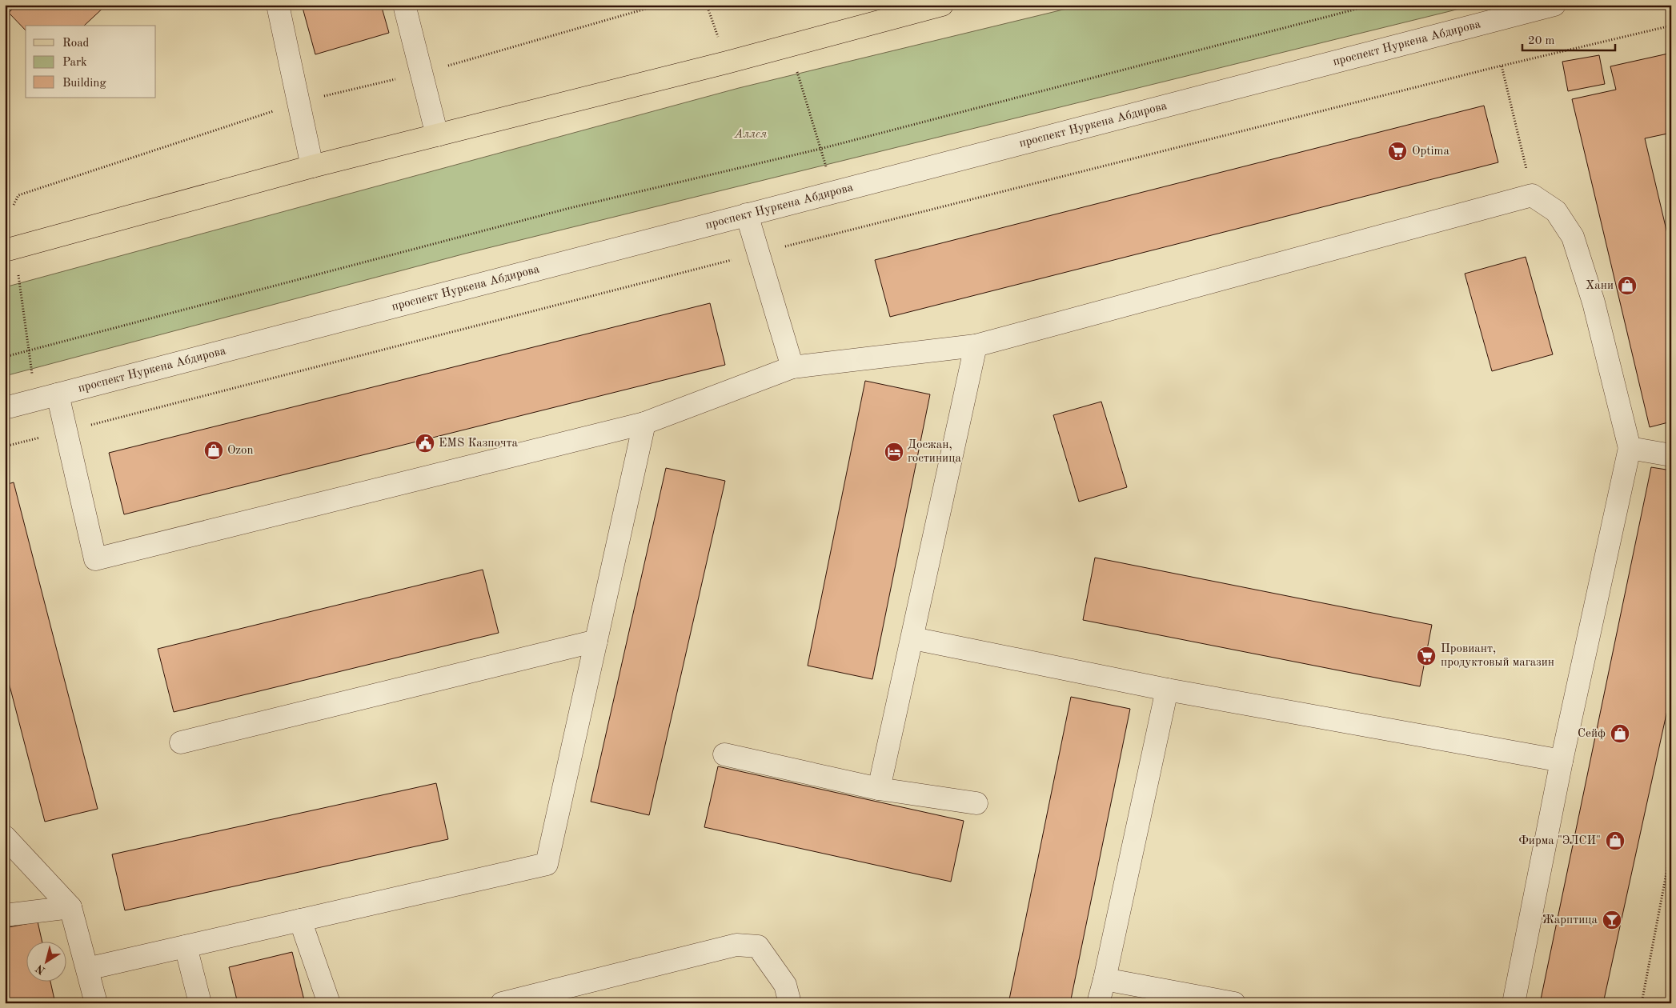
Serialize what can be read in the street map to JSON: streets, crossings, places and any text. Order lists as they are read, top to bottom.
{
  "streets": {
    "street": ["проспект Нуркена Абдирова"]
  },
  "parks": ["Аллея"],
  "places": {
    "supermarket": ["Optima", "Провиант, продуктовый магазин"],
    "shop": [
      "Хани",
      "Ozon",
      "Сейф",
      "Фирма \"ЭЛСИ\""
    ],
    "public building": ["EMS Казпочта"],
    "hotel": ["Досжан, гостиница"],
    "bar": ["Жарптица"]
  },
  "legend": ["Road", "Park", "Building"],
  "scale_bar": "20 m",
  "north": "bottom left"
}
